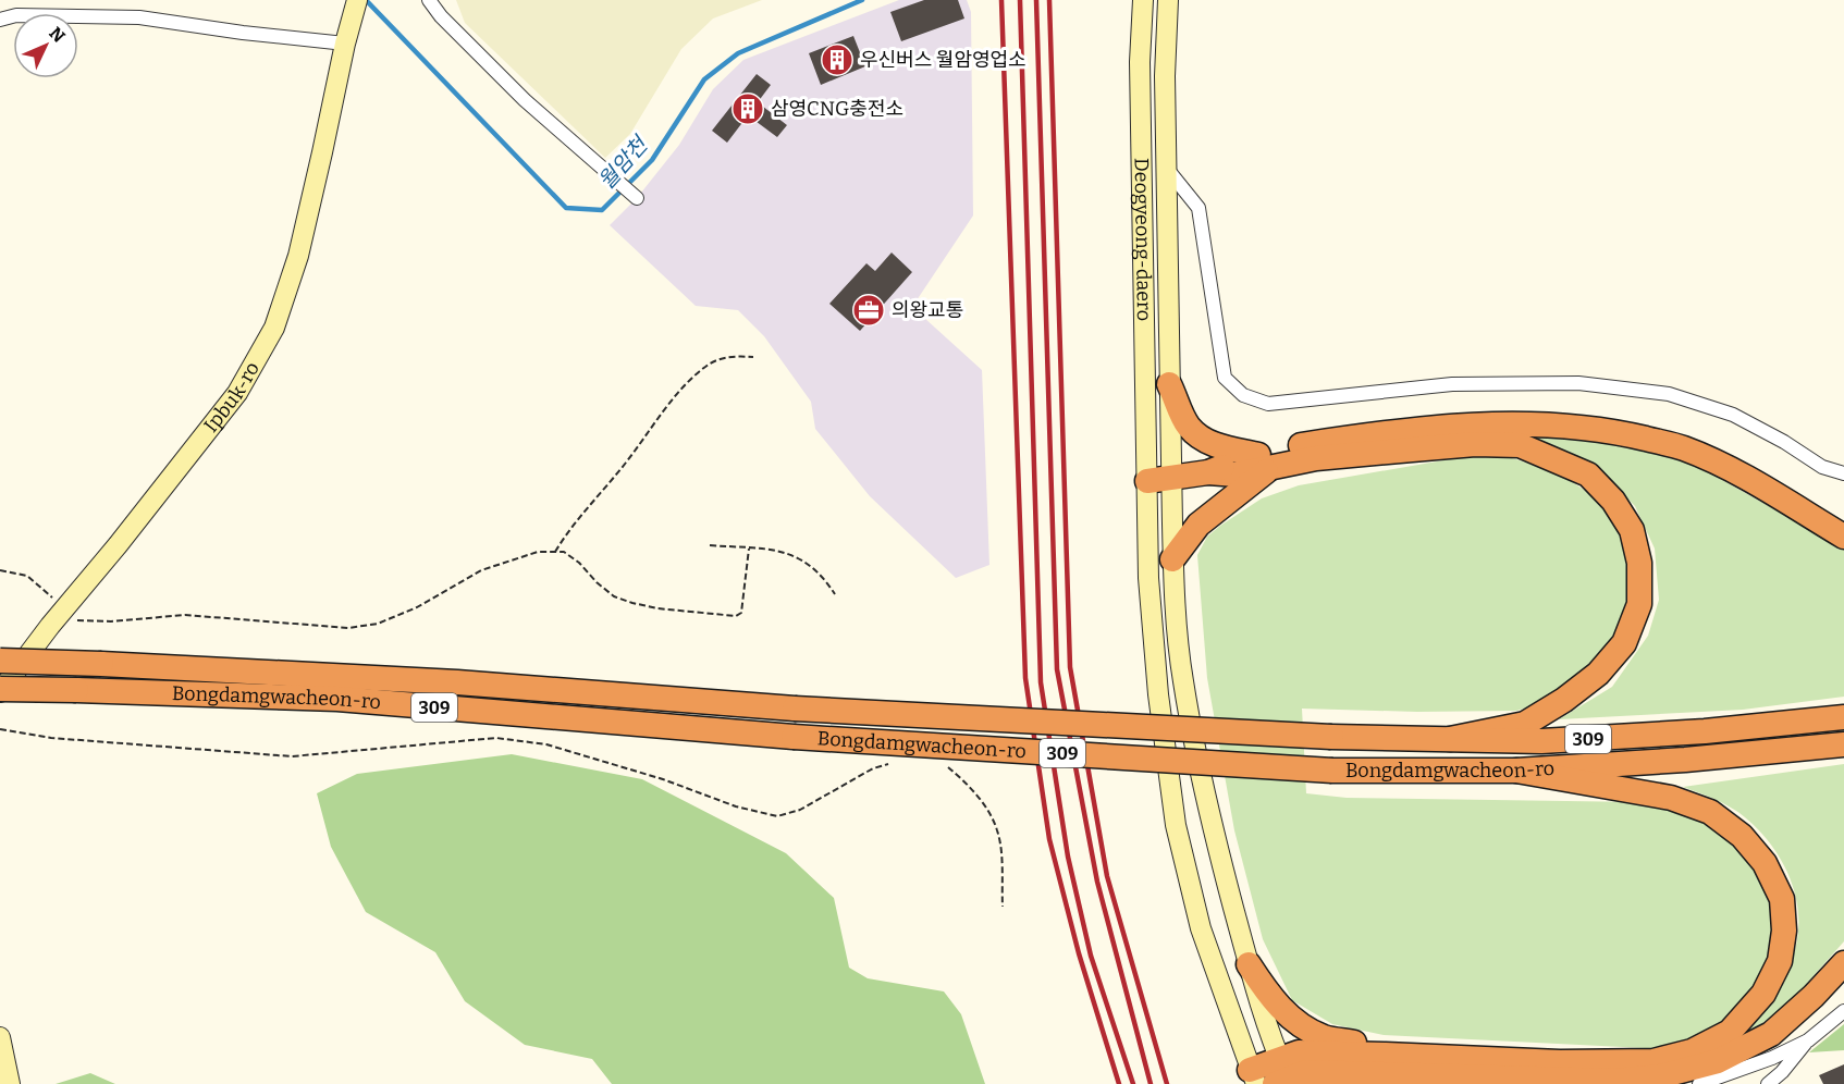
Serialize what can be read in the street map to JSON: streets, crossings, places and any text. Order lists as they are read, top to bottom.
{
  "streets": {
    "highway": ["Bongdamgwacheon-ro", "309"],
    "street": ["Deogyeong-daero", "Ipbuk-ro"]
  },
  "crossings": [
    ["Ipbuk-ro", "Bongdamgwacheon-ro"]
  ],
  "water": ["월암천"],
  "places": {
    "building": ["우신버스 월암영업소", "삼영CNG충전소"],
    "office": ["의왕교통"]
  },
  "north": "top right"
}
